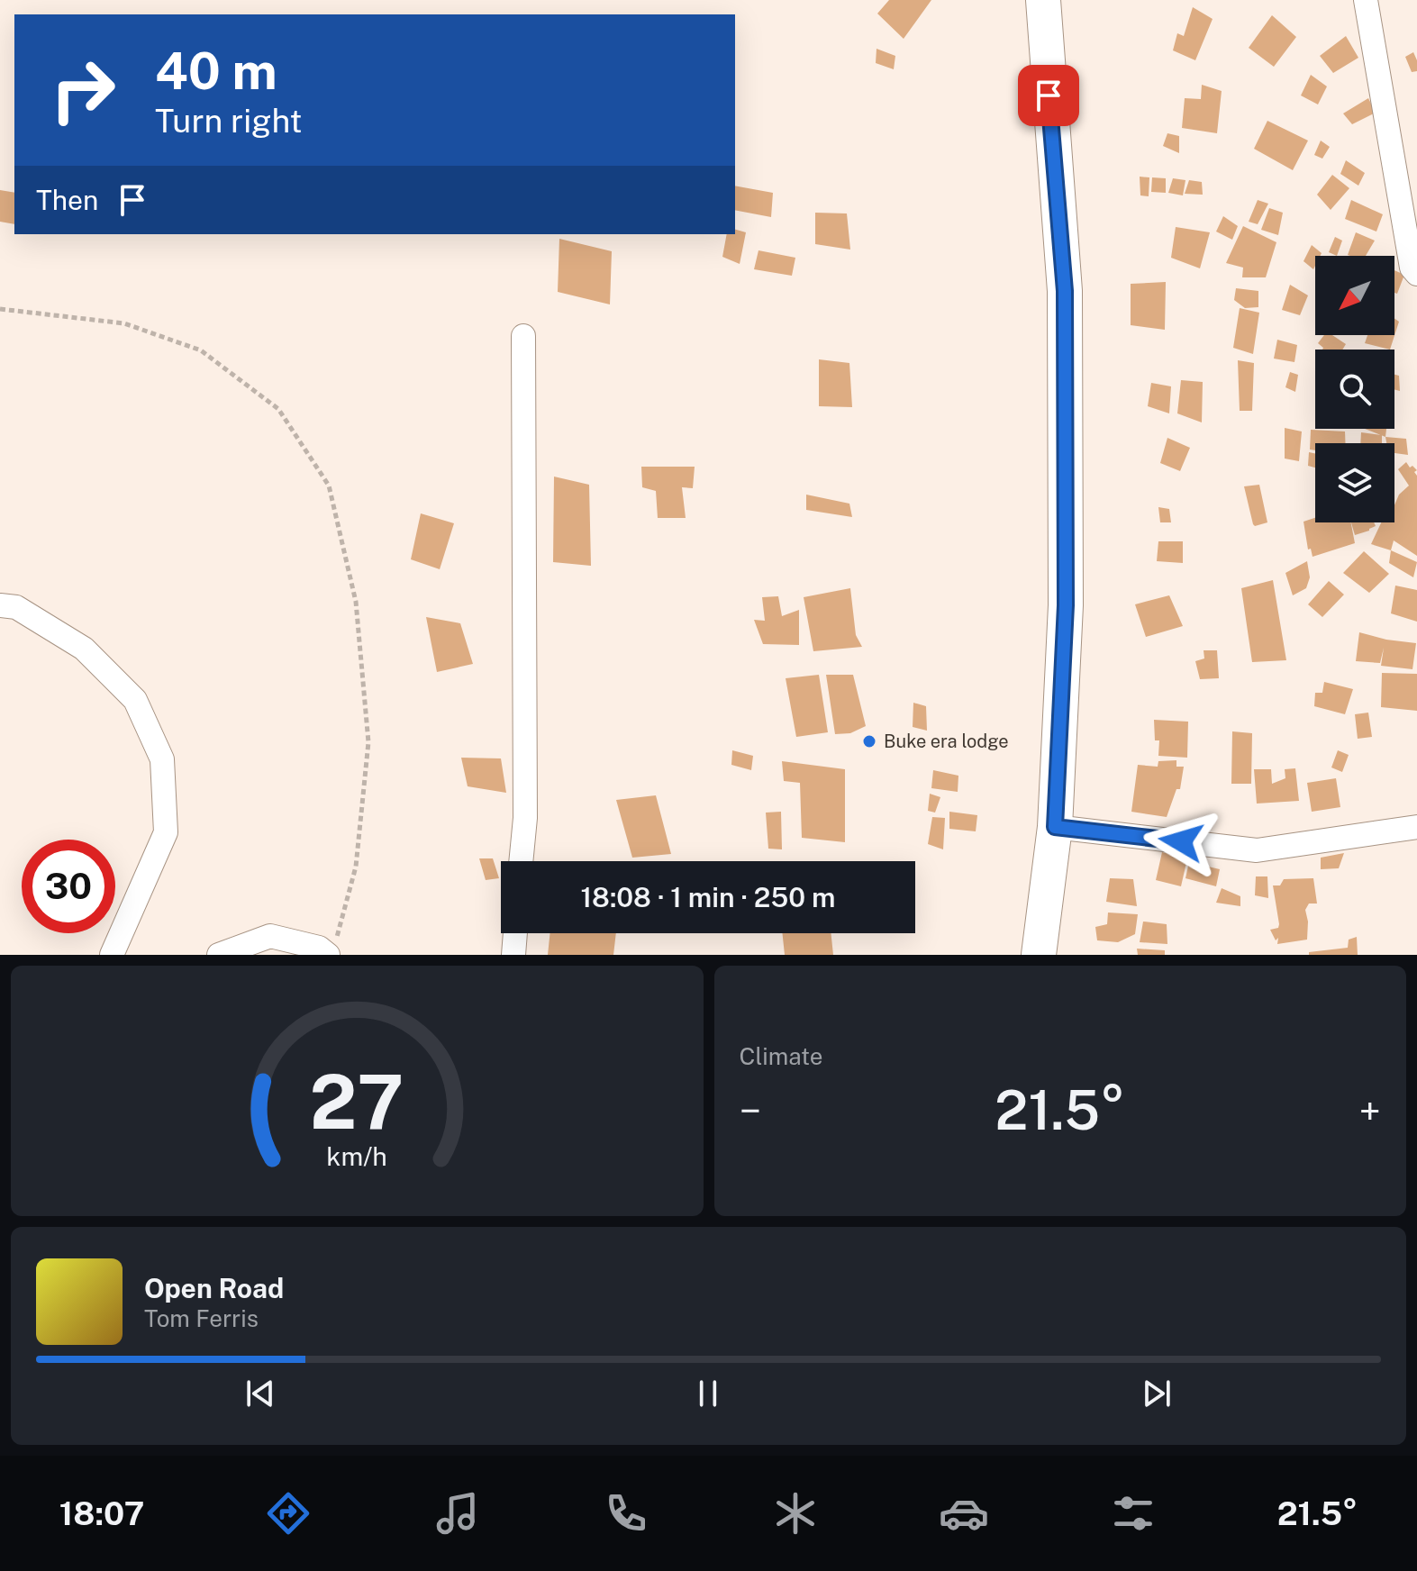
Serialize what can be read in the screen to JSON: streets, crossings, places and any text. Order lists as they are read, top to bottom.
{
  "places": ["Buke era lodge"],
  "north": "bottom left",
  "page": {
    "turn": ["40 m", "Turn right"],
    "then": "Then",
    "limit": "30",
    "trip": "18:08 · 1 min · 250 m",
    "tile": "Climate",
    "heat": ["−", "21.5°", "+"],
    "song": ["Open Road", "Tom Ferris"],
    "tabs": ["18:07", "21.5°"],
    "gauge": ["27", "km/h"]
  }
}
